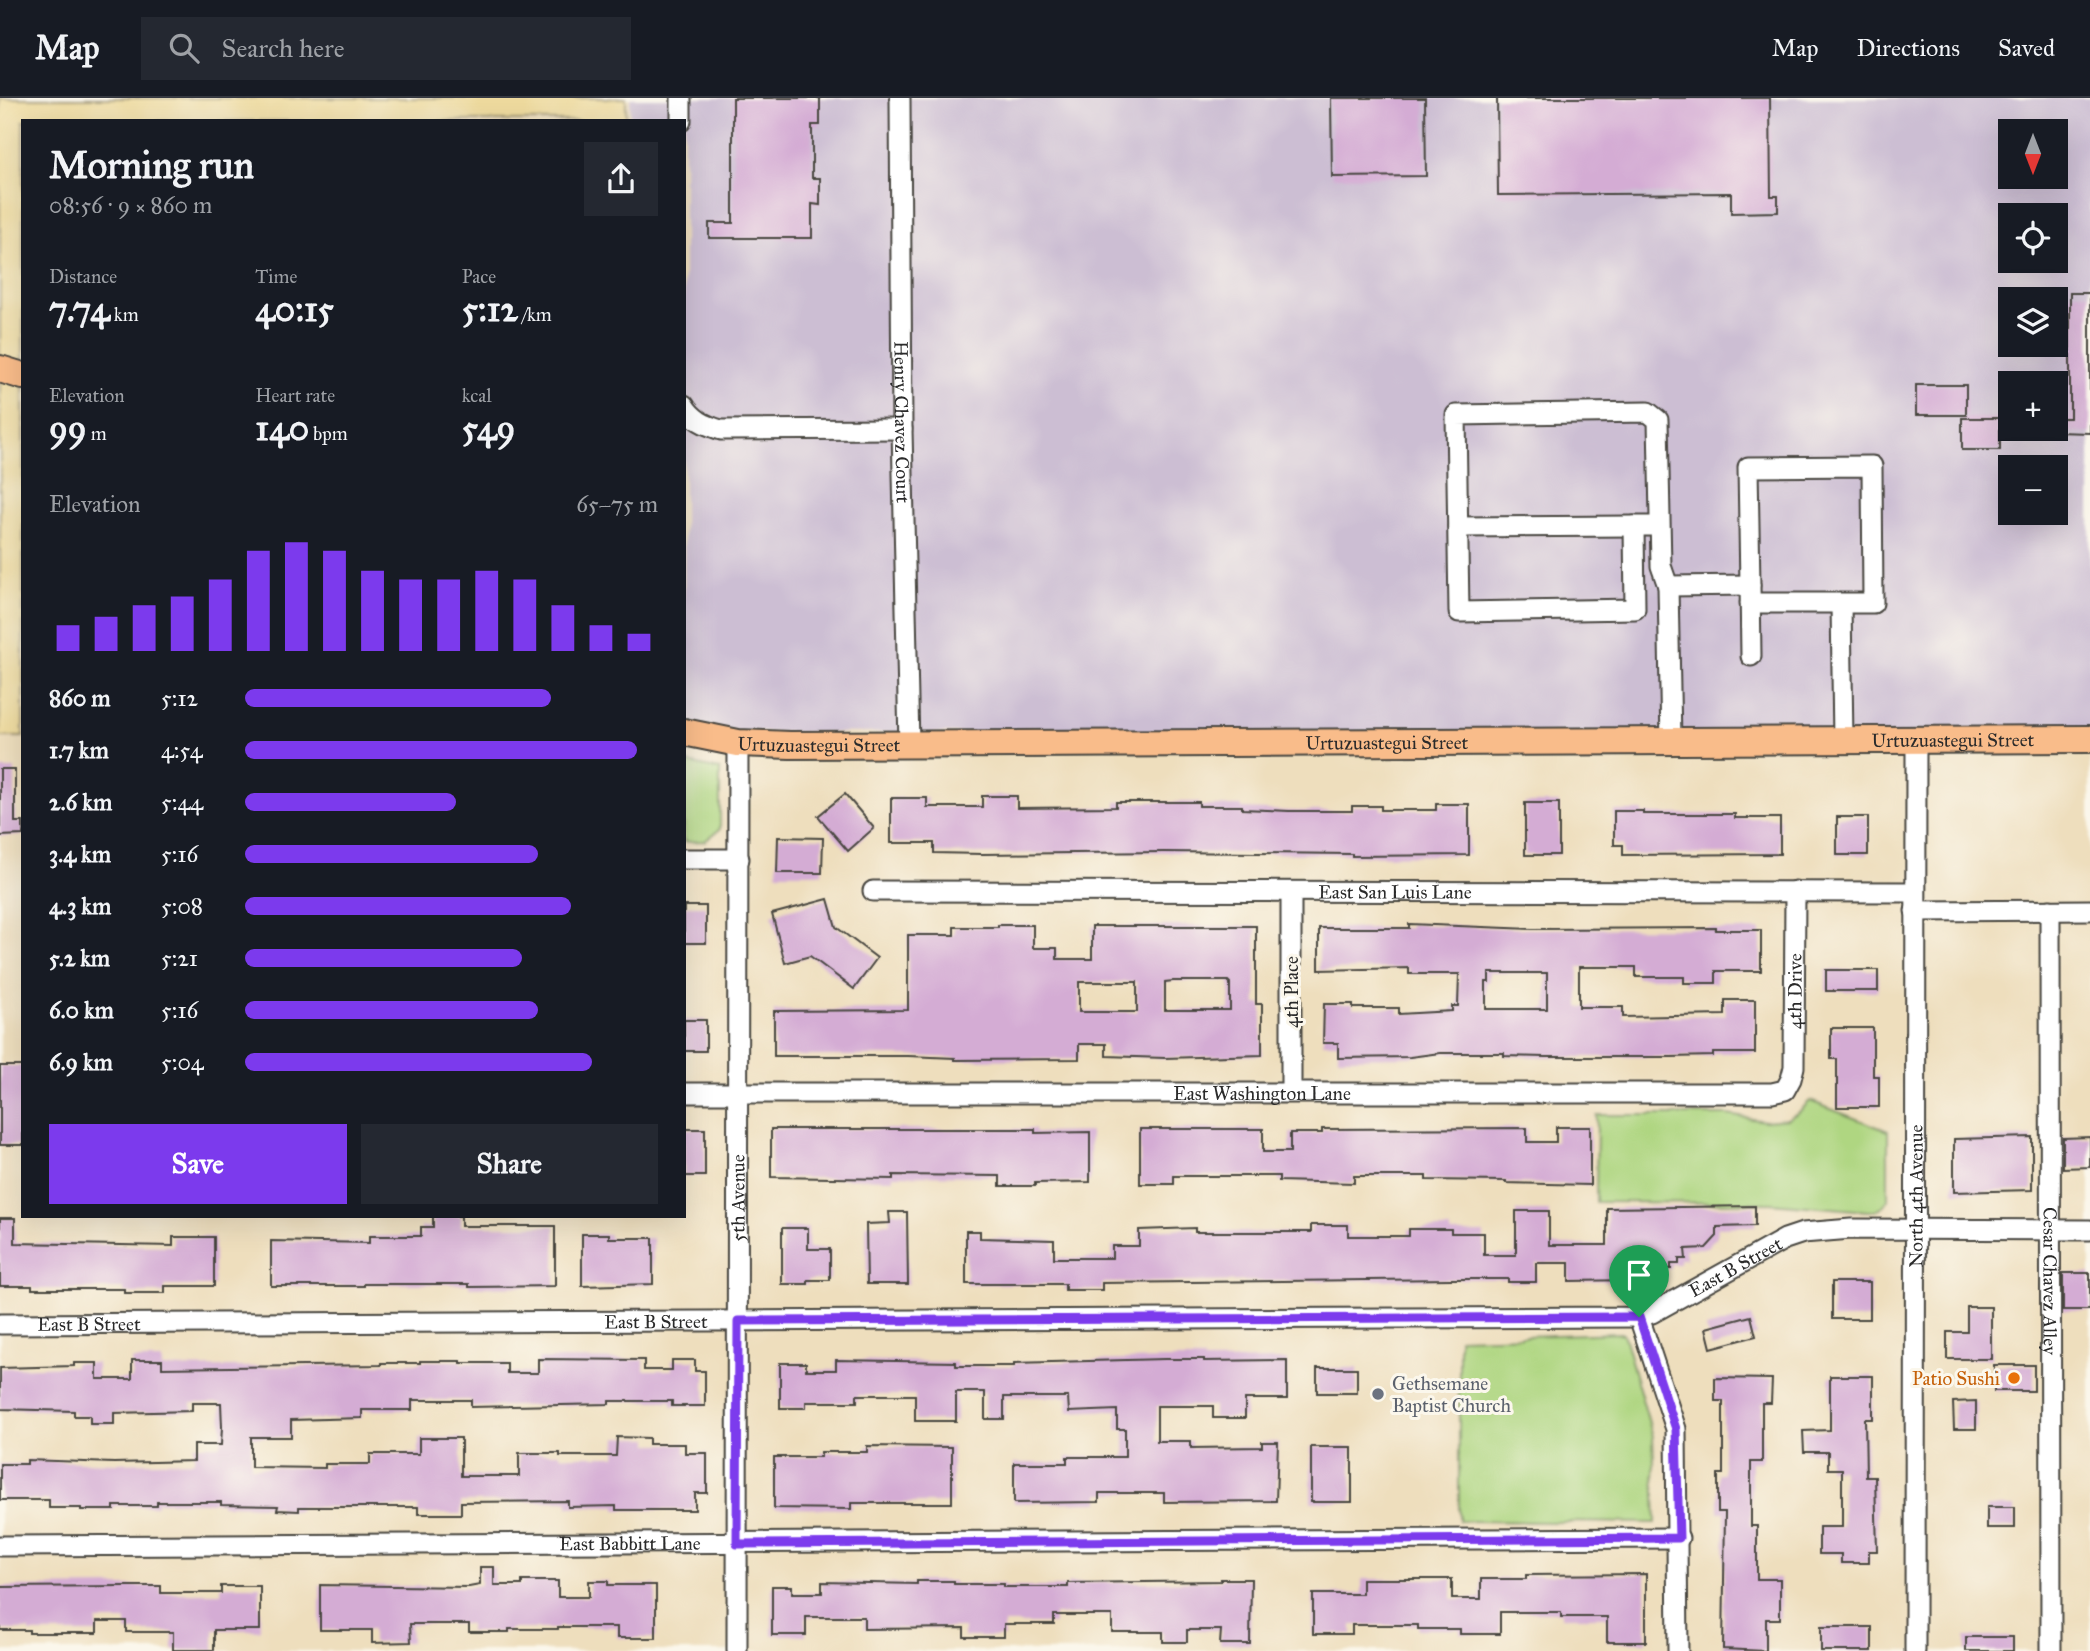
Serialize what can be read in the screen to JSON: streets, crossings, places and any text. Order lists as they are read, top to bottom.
{
  "streets": {
    "main road": ["Urtuzuastegui Street"],
    "street": [
      "Henry Chavez Court",
      "East San Luis Lane",
      "4th Drive",
      "4th Place",
      "East Washington Lane",
      "North 4th Avenue",
      "5th Avenue",
      "East B Street",
      "Cesar Chavez Alley",
      "East Babbitt Lane"
    ]
  },
  "crossings": [
    ["Henry Chavez Court", "Urtuzuastegui Street"],
    ["Urtuzuastegui Street", "North 4th Avenue"],
    ["Urtuzuastegui Street", "5th Avenue"],
    ["East San Luis Lane", "4th Drive"],
    ["East San Luis Lane", "4th Place"],
    ["East San Luis Lane", "North 4th Avenue"],
    ["East San Luis Lane", "Cesar Chavez Alley"],
    ["4th Drive", "East Washington Lane"],
    ["4th Place", "East Washington Lane"],
    ["East Washington Lane", "5th Avenue"],
    ["North 4th Avenue", "East B Street"],
    ["5th Avenue", "East B Street"],
    ["5th Avenue", "East Babbitt Lane"],
    ["East B Street", "Cesar Chavez Alley"]
  ],
  "places": ["Patio Sushi", "Gethsemane Baptist Church"],
  "north": "bottom",
  "page": {
    "header": "Map",
    "search": "Search here",
    "nav": ["Map", "Directions", "Saved"],
    "map_buttons": ["+", "−"],
    "heading": ["Morning run", "08:56 · 9 × 860 m"],
    "stats": [
      ["Distance", "7.74 km"],
      ["Time", "40:15"],
      ["Pace", "5:12 /km"],
      ["Elevation", "99 m"],
      ["Heart rate", "140 bpm"],
      ["kcal", "549"]
    ],
    "chart": ["Elevation", "65–75 m"],
    "list": [
      {
        "name": "860 m",
        "note": "5:12"
      },
      {
        "name": "1.7 km",
        "note": "4:54"
      },
      {
        "name": "2.6 km",
        "note": "5:44"
      },
      {
        "name": "3.4 km",
        "note": "5:16"
      },
      {
        "name": "4.3 km",
        "note": "5:08"
      },
      {
        "name": "5.2 km",
        "note": "5:21"
      },
      {
        "name": "6.0 km",
        "note": "5:16"
      },
      {
        "name": "6.9 km",
        "note": "5:04"
      }
    ],
    "buttons": ["Save", "Share"]
  }
}
